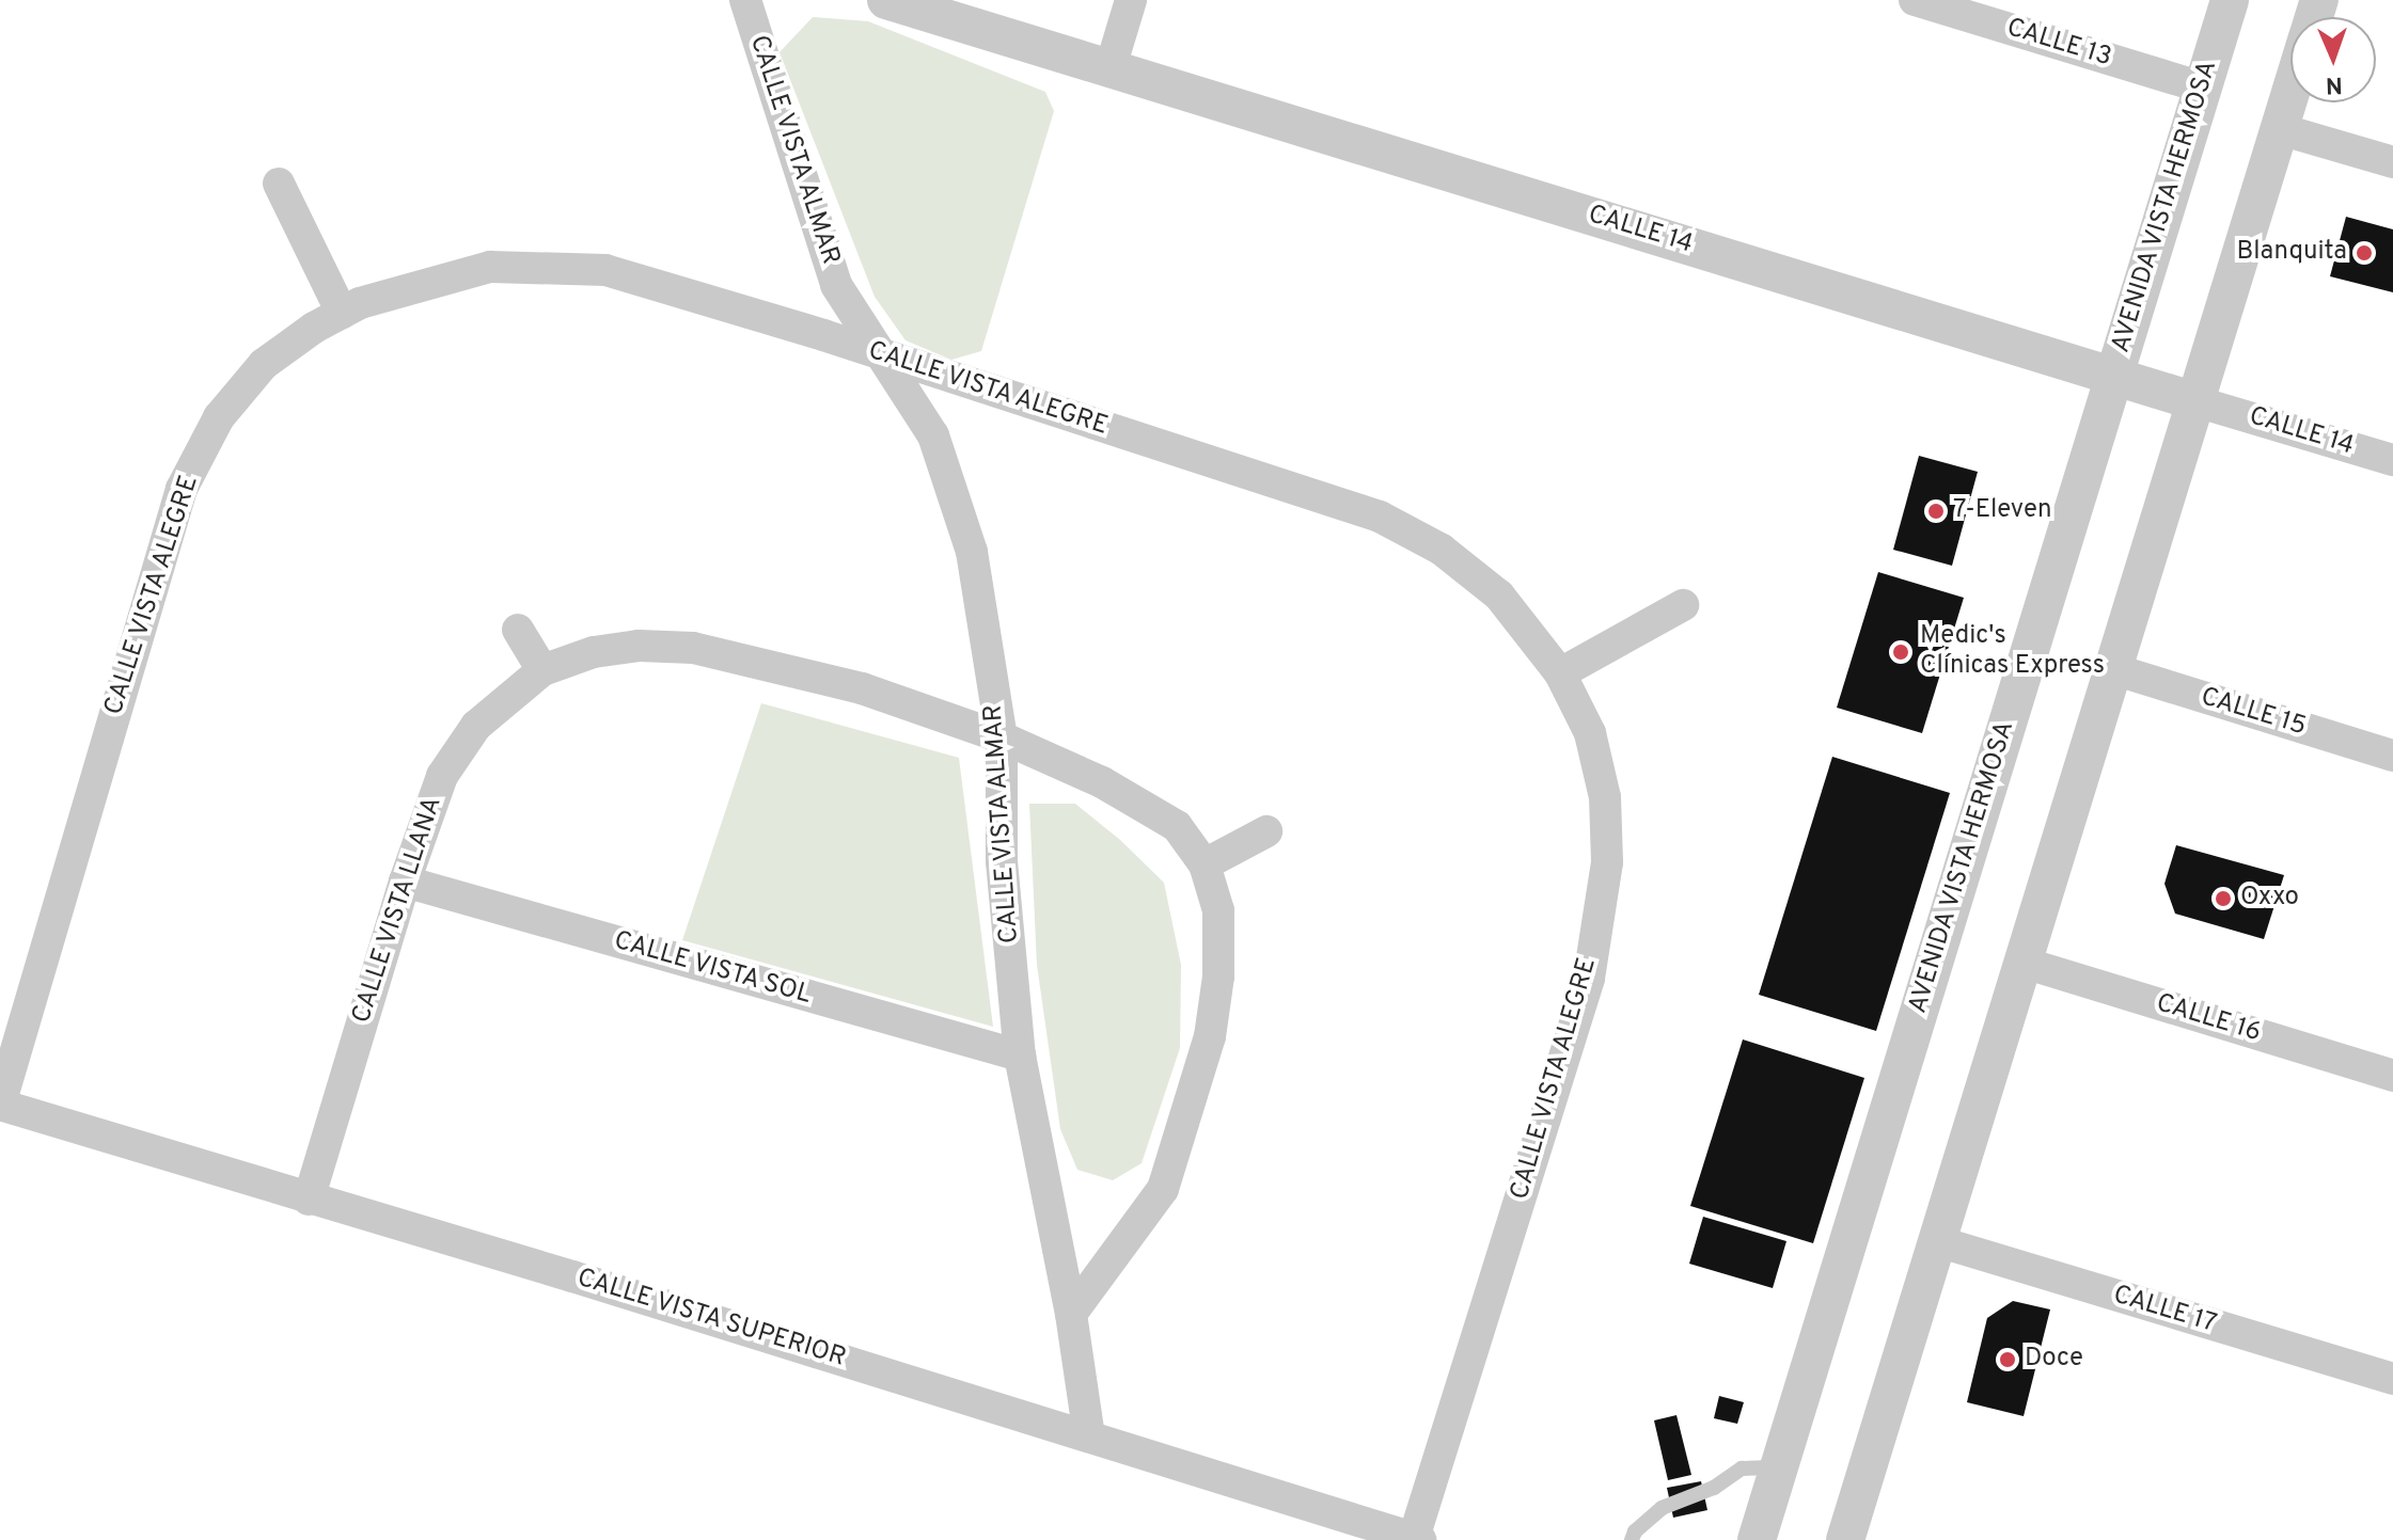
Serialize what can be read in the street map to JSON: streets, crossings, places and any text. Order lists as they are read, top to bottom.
{
  "streets": {
    "street": [
      "CALLE 13",
      "CALLE VISTA ALMAR",
      "AVENIDA VISTA HERMOSA",
      "CALLE 14",
      "CALLE VISTA ALEGRE",
      "CALLE 15",
      "CALLE VISTA LLANA",
      "CALLE VISTA SOL",
      "CALLE 16",
      "CALLE 17",
      "CALLE VISTA SUPERIOR"
    ]
  },
  "crossings": [
    ["CALLE 13", "AVENIDA VISTA HERMOSA"],
    ["CALLE VISTA ALMAR", "CALLE VISTA ALEGRE"],
    ["CALLE VISTA ALMAR", "CALLE VISTA LLANA"],
    ["CALLE VISTA ALMAR", "CALLE VISTA SOL"],
    ["CALLE VISTA ALMAR", "CALLE VISTA SUPERIOR"],
    ["AVENIDA VISTA HERMOSA", "CALLE 14"],
    ["CALLE VISTA ALEGRE", "CALLE VISTA SUPERIOR"],
    ["CALLE VISTA LLANA", "CALLE VISTA SOL"],
    ["CALLE VISTA LLANA", "CALLE VISTA SUPERIOR"]
  ],
  "places": [
    "Blanquita",
    "7-Eleven",
    "Medic's Clínicas Express",
    "Oxxo",
    "Doce"
  ],
  "north": "bottom"
}
